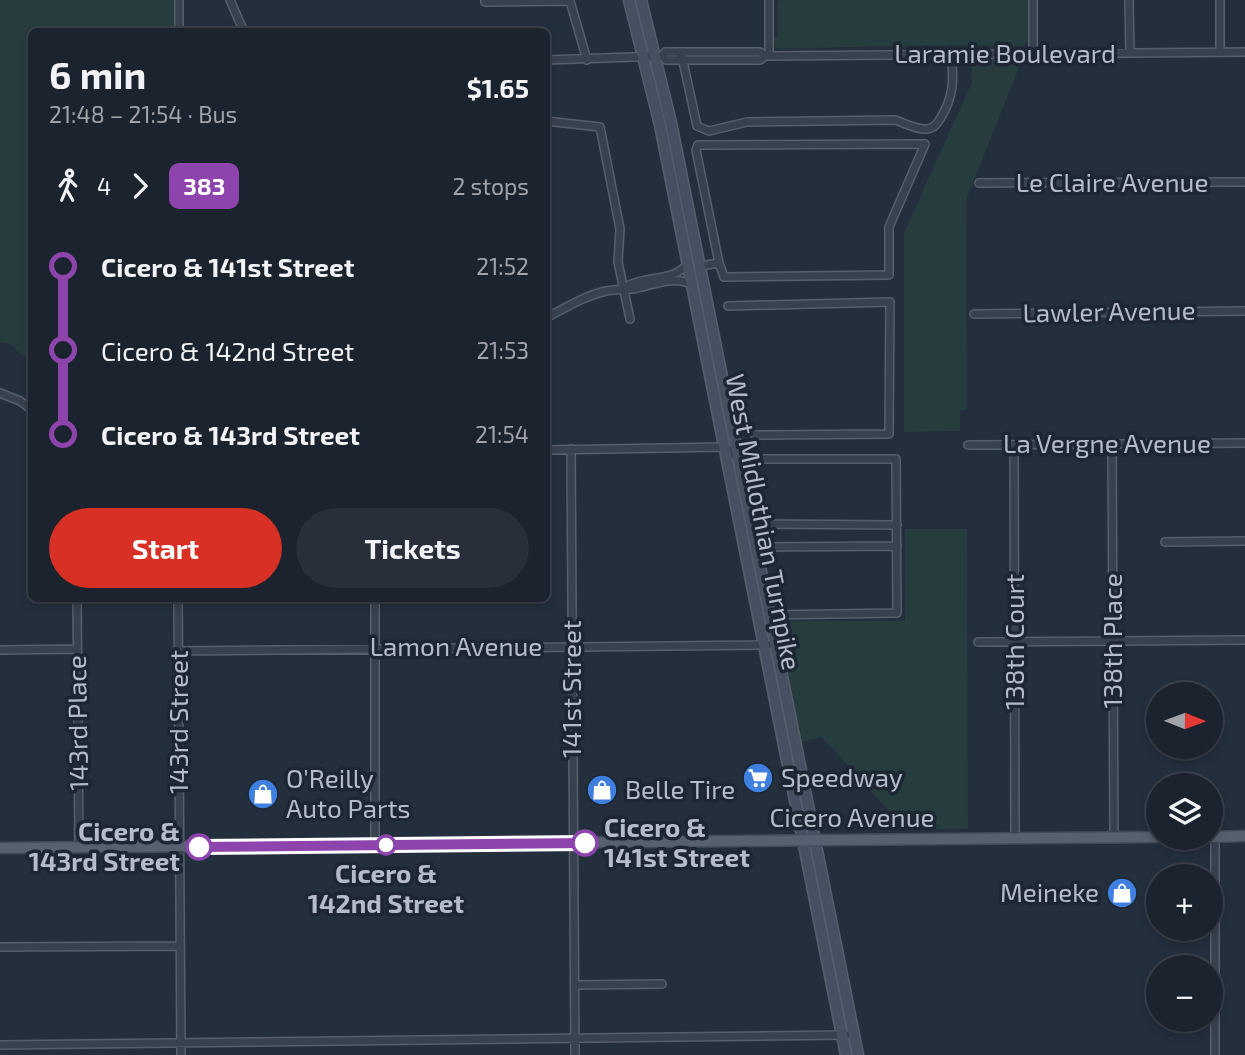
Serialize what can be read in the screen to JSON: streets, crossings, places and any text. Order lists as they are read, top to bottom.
{
  "streets": {
    "main road": ["West Midlothian Turnpike", "Cicero Avenue"],
    "street": [
      "Laramie Boulevard",
      "Le Claire Avenue",
      "Lawler Avenue",
      "La Vergne Avenue",
      "138th Place",
      "138th Court",
      "Lamon Avenue",
      "141st Street",
      "143rd Street",
      "143rd Place"
    ]
  },
  "crossings": [
    ["Laramie Boulevard", "West Midlothian Turnpike"],
    ["La Vergne Avenue", "138th Place"],
    ["La Vergne Avenue", "138th Court"],
    ["West Midlothian Turnpike", "Lamon Avenue"],
    ["West Midlothian Turnpike", "Cicero Avenue"],
    ["138th Place", "Cicero Avenue"],
    ["138th Court", "Cicero Avenue"],
    ["Lamon Avenue", "141st Street"],
    ["Lamon Avenue", "143rd Street"],
    ["141st Street", "Cicero Avenue"],
    ["143rd Street", "Cicero Avenue"],
    ["143rd Place", "Cicero Avenue"]
  ],
  "places": {
    "supermarket": ["Speedway"],
    "shop": ["Belle Tire", "O'Reilly Auto Parts", "Meineke"],
    "other": ["Cicero & 141st Street", "Cicero & 142nd Street", "Cicero & 143rd Street"]
  },
  "lines": ["bus line 383"],
  "north": "right",
  "page": {
    "heading": ["6 min", "21:48 – 21:54 · Bus", "$1.65"],
    "legs": ["4", "383", "2 stops"],
    "list": [
      {
        "name": "Cicero & 141st Street",
        "value": "21:52"
      },
      {
        "name": "Cicero & 142nd Street",
        "value": "21:53"
      },
      {
        "name": "Cicero & 143rd Street",
        "value": "21:54"
      }
    ],
    "buttons": ["Start", "Tickets"],
    "map_buttons": ["+", "−"]
  }
}
